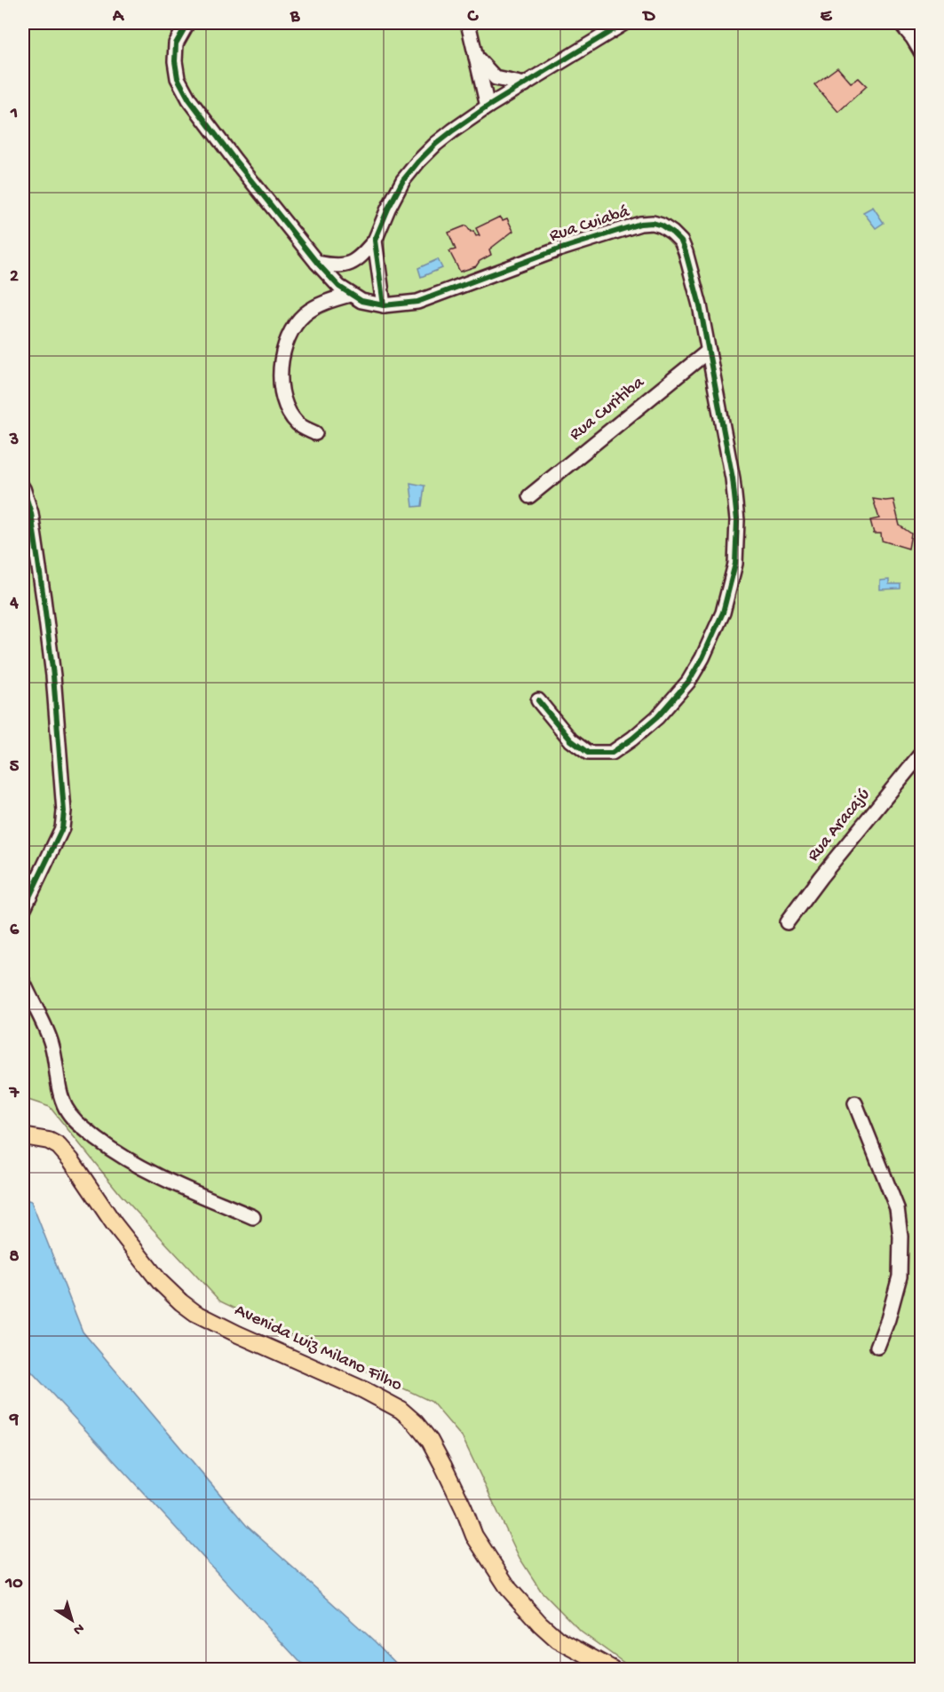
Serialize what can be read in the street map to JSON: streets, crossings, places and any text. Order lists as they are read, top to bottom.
{
  "streets": {
    "main road": ["Avenida Luiz Milano Filho"],
    "street": ["Rua Cuiabá", "Rua Curitiba", "Rua Aracajú"]
  },
  "crossings": [
    ["Rua Cuiabá", "Rua Curitiba"]
  ],
  "north": "bottom right",
  "grid": {
    "columns": [
      "A",
      "B",
      "C",
      "D",
      "E"
    ],
    "rows": [
      "1",
      "2",
      "3",
      "4",
      "5",
      "6",
      "7",
      "8",
      "9",
      "10"
    ]
  }
}
